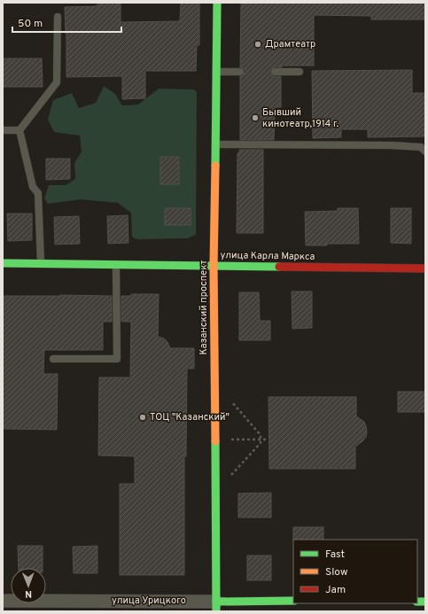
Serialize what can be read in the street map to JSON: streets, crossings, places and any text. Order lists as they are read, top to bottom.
{
  "streets": {
    "main road": ["улица Карла Маркса", "Казанский проспект", "улица Урицкого"]
  },
  "crossings": [
    ["улица Карла Маркса", "Казанский проспект"],
    ["Казанский проспект", "улица Урицкого"]
  ],
  "places": ["Драмтеатр", "Бывший кинотеатр,1914 г.", "ТОЦ \"Казанский\""],
  "legend": ["Fast", "Slow", "Jam"],
  "scale_bar": "50 m",
  "north": "bottom"
}
